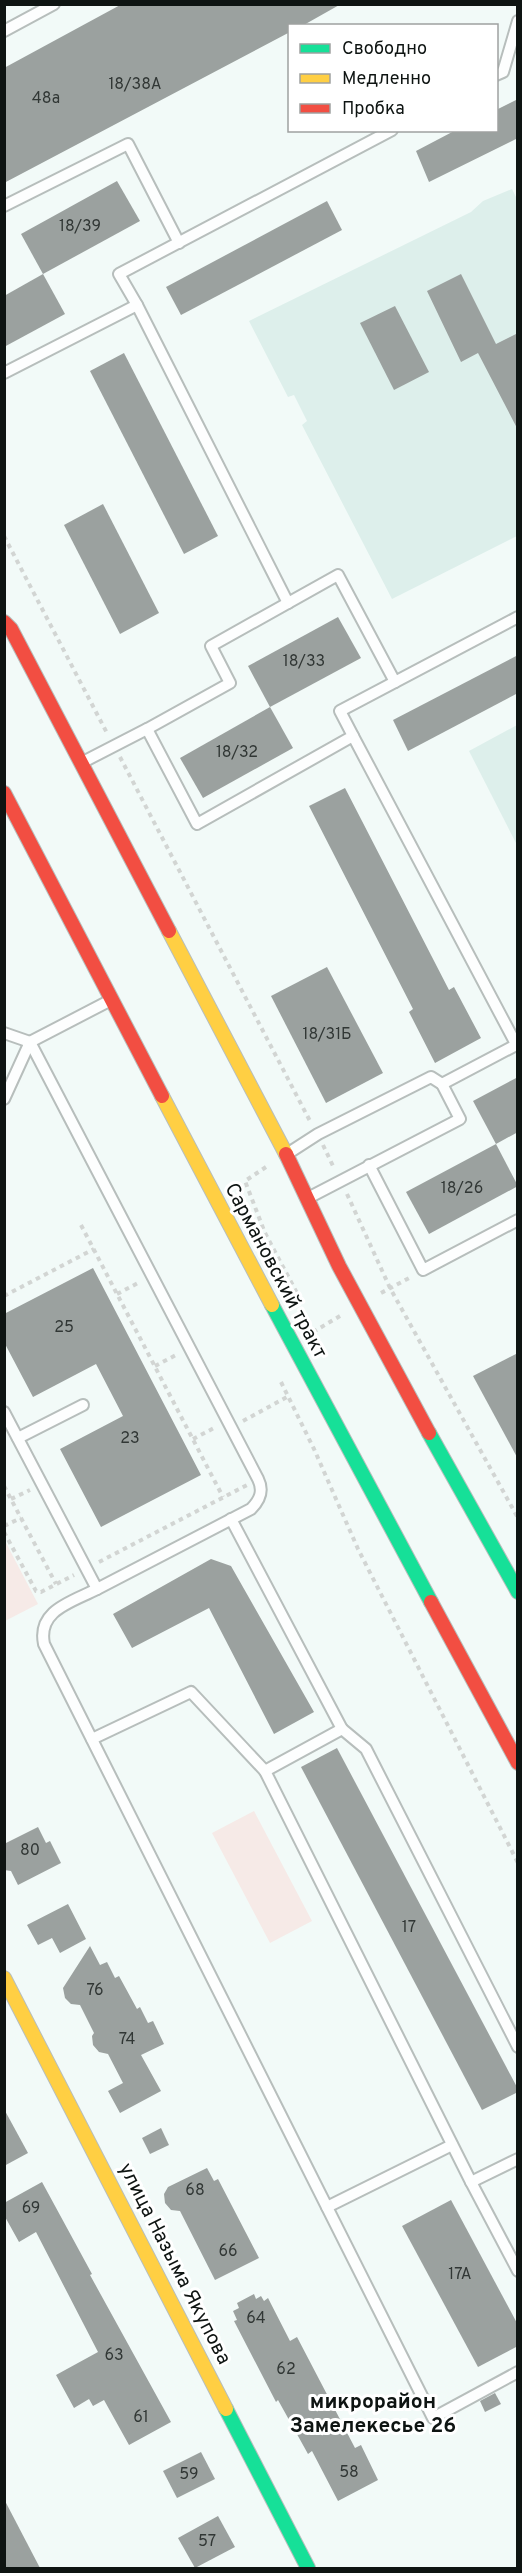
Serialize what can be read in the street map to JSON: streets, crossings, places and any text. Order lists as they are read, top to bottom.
{
  "streets": {
    "street": ["Сармановский тракт", "улица Назыма Якупова"]
  },
  "districts": ["микрорайон Замелекесье 26"],
  "house_numbers": [
    "18/38А",
    "48а",
    "18/39",
    "18/33",
    "18/32",
    "18/31Б",
    "18/26",
    "25",
    "23",
    "80",
    "17",
    "76",
    "74",
    "68",
    "69",
    "66",
    "17А",
    "64",
    "63",
    "62",
    "61",
    "58",
    "59",
    "57"
  ],
  "legend": ["Свободно", "Медленно", "Пробка"]
}
